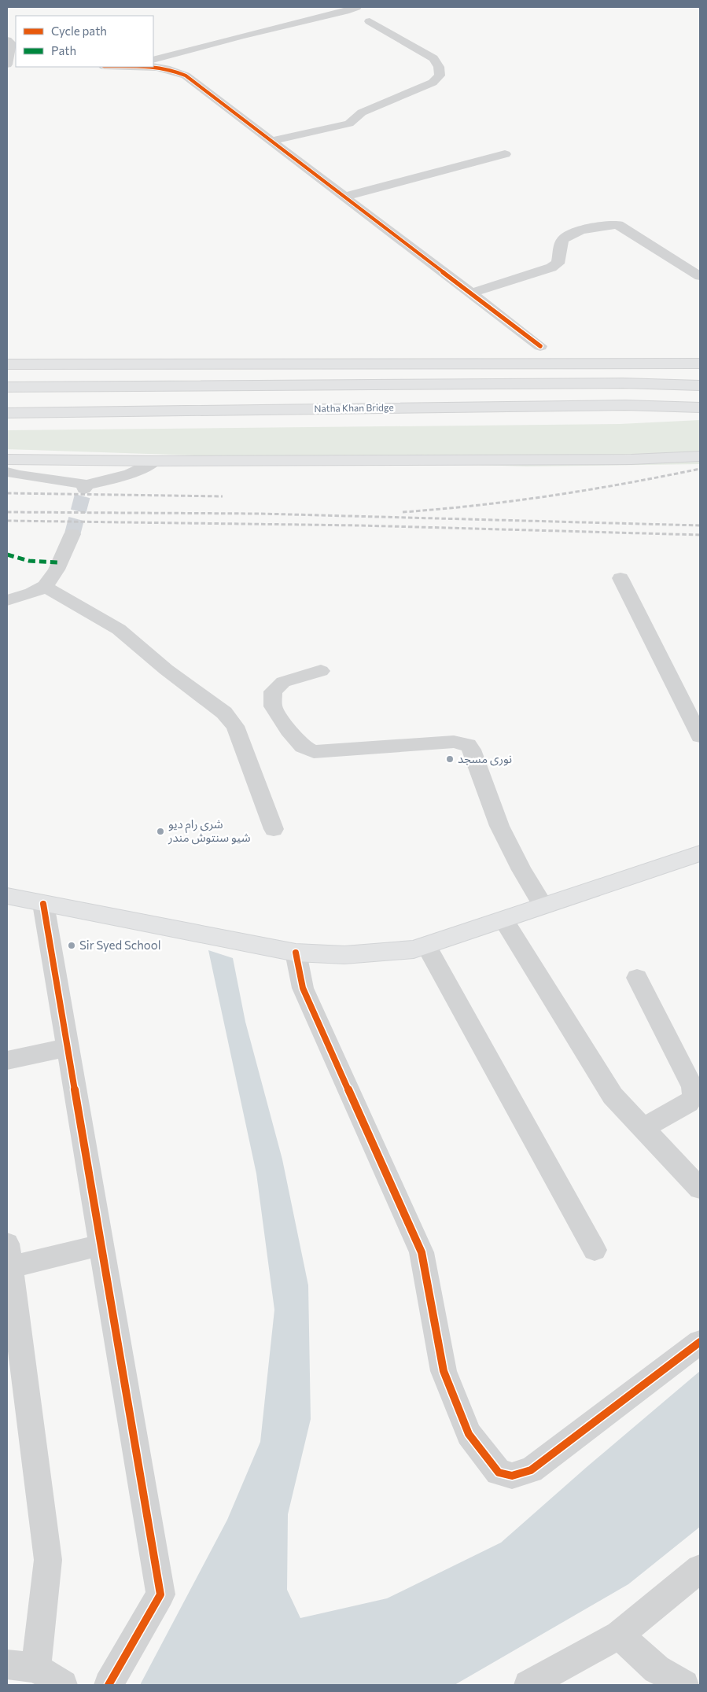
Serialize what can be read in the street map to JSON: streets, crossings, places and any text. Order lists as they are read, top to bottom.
{
  "streets": {
    "main road": ["Natha Khan Bridge"]
  },
  "places": ["نوری مسجد", "شری رام دیو شیو سنتوش مندر", "Sir Syed School"],
  "legend": ["Cycle path", "Path"]
}
